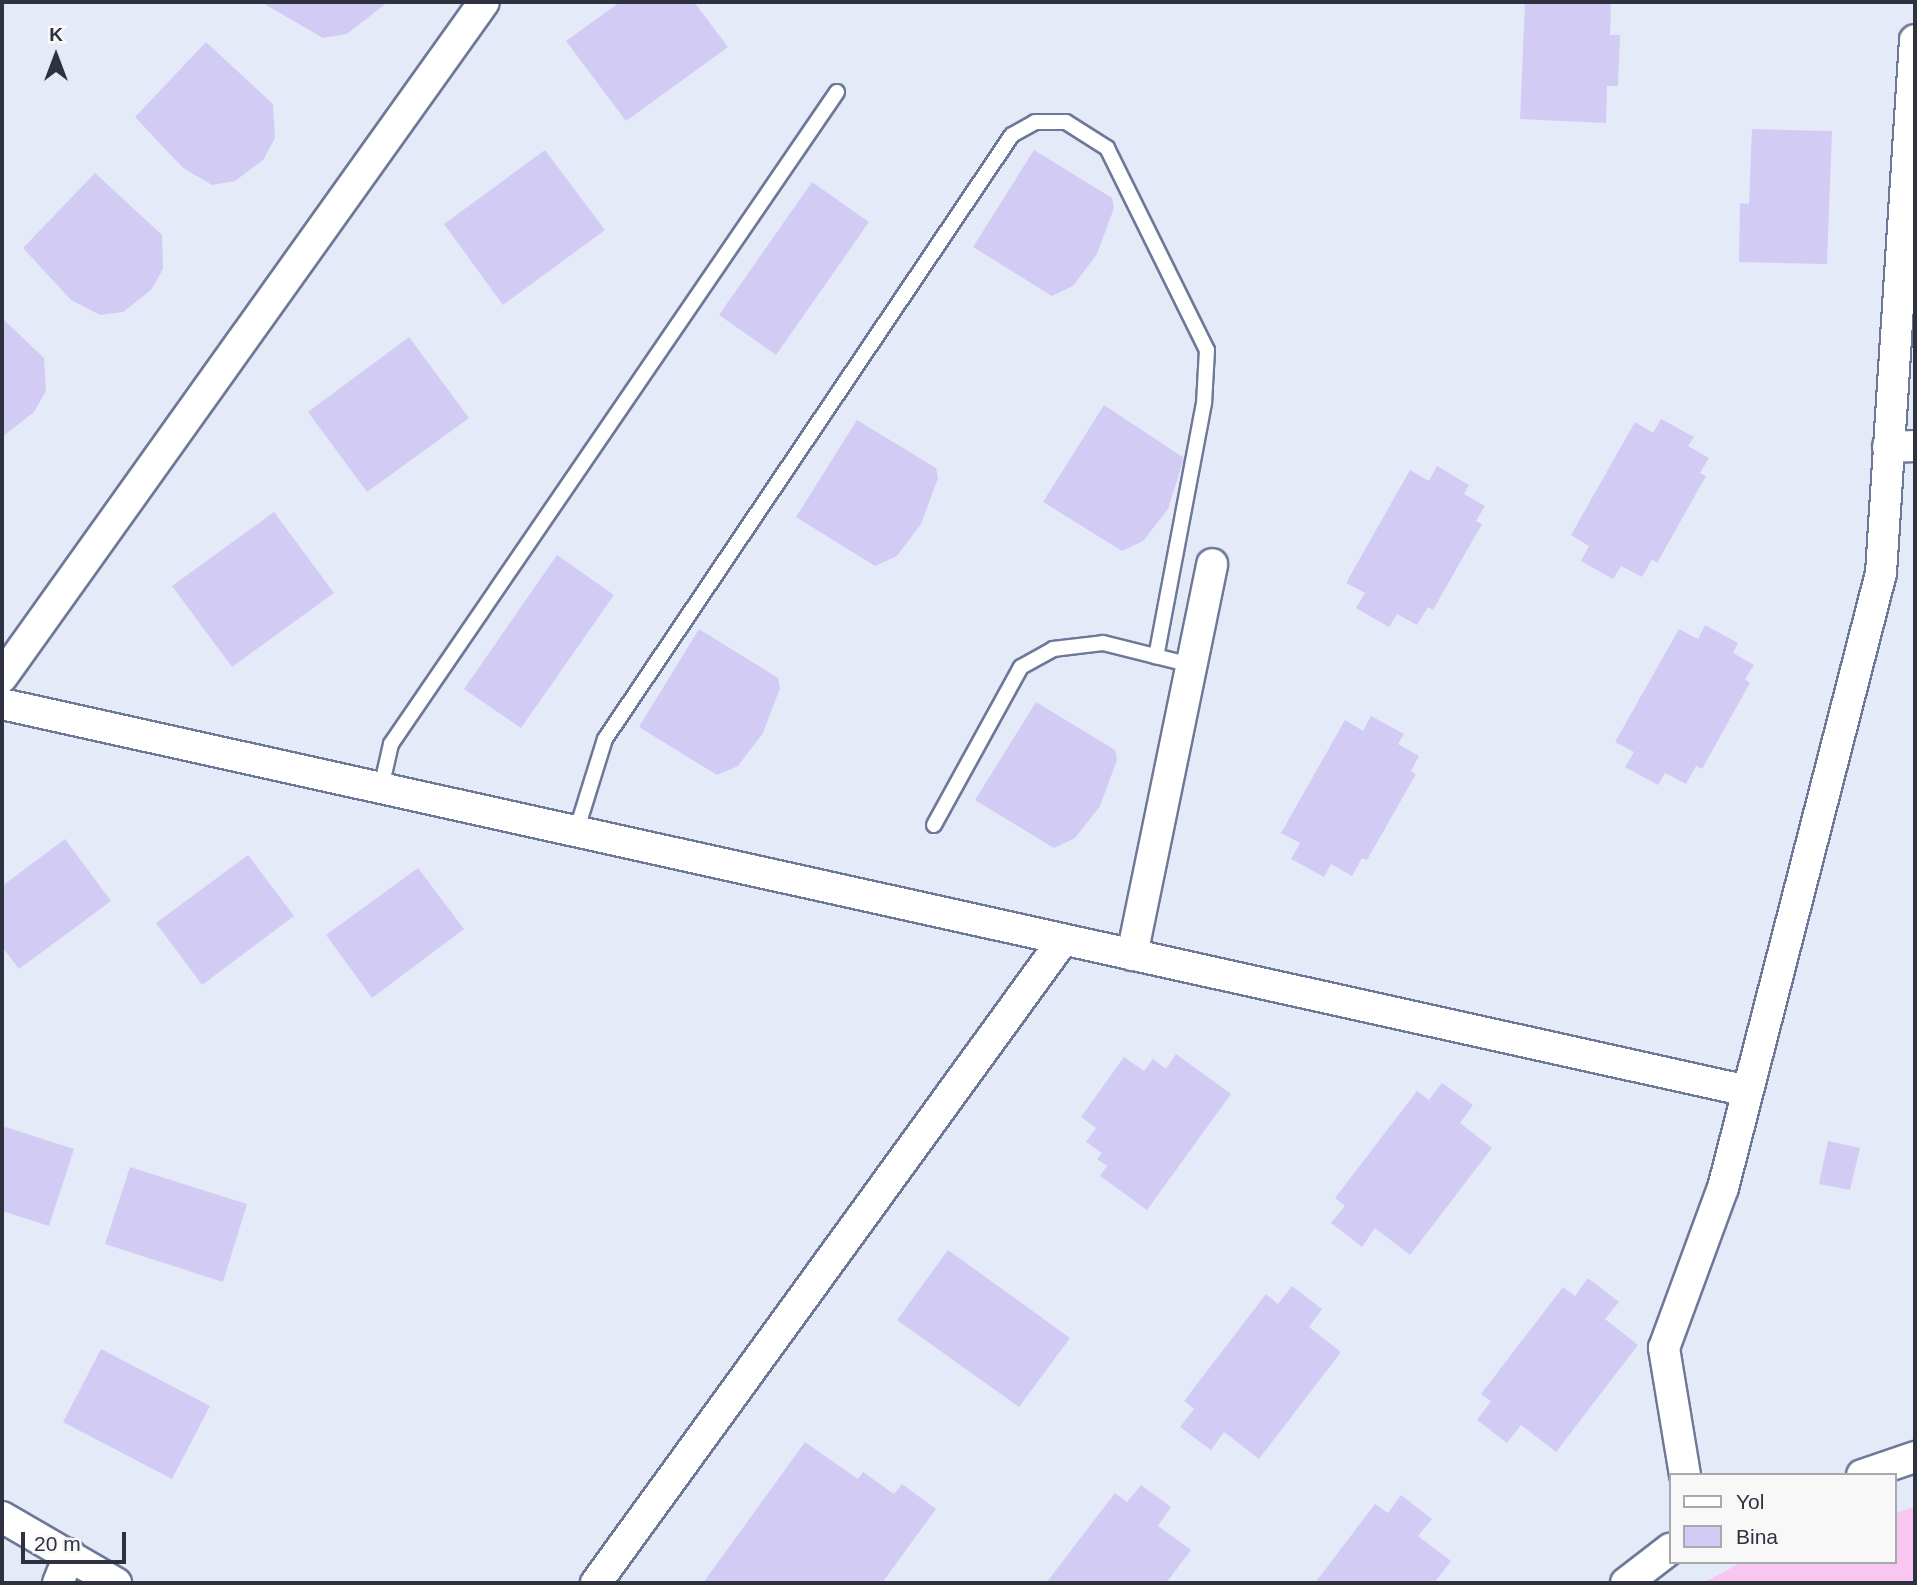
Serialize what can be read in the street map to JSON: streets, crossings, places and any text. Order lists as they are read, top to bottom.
{
  "legend": ["Yol", "Bina"],
  "scale_bar": "20 m",
  "north": "top"
}
